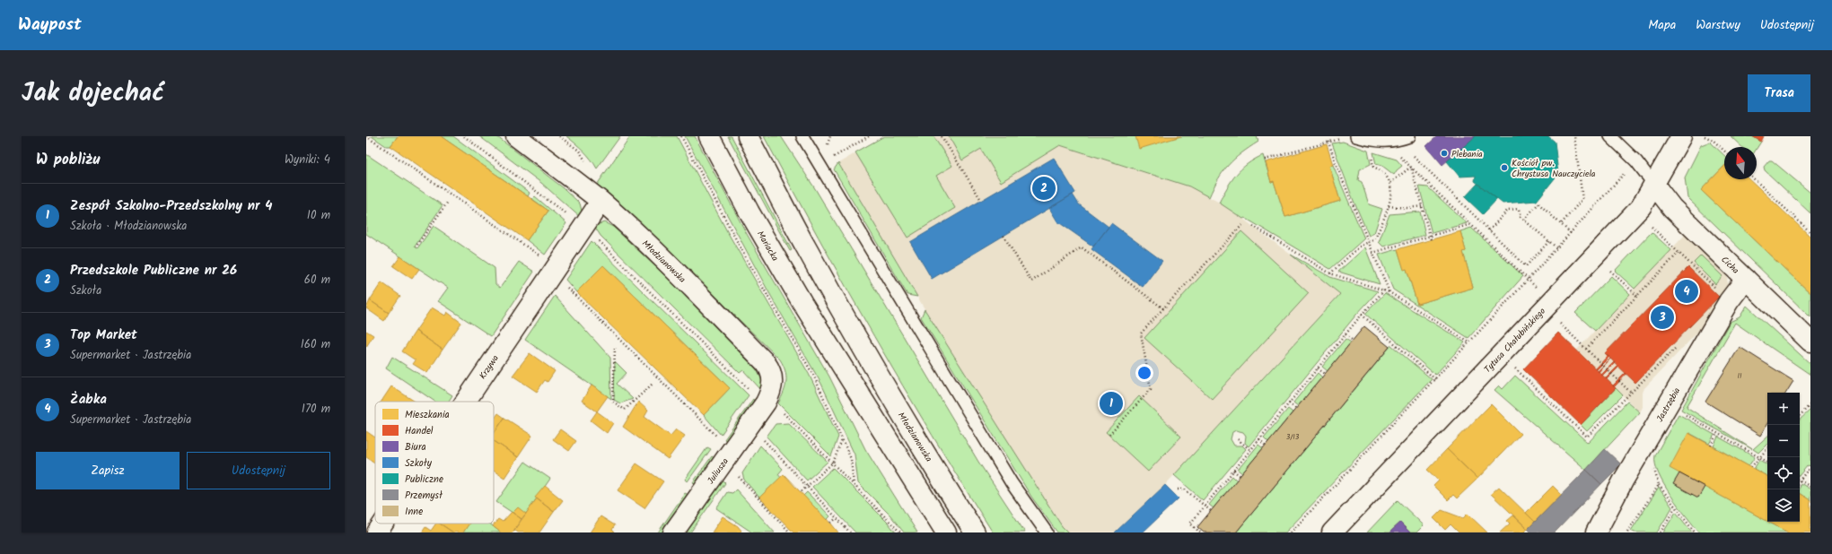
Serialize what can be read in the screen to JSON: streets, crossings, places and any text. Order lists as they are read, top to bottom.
{
  "streets": {
    "street": [
      "Mariacka",
      "Młodzianowska",
      "Cicha",
      "Tytusa Chałubińskiego",
      "Krzywa",
      "Jastrzębia",
      "Juliusza"
    ]
  },
  "crossings": [
    ["Młodzianowska", "Krzywa"],
    ["Młodzianowska", "Juliusza"],
    ["Cicha", "Tytusa Chałubińskiego"],
    ["Cicha", "Jastrzębia"]
  ],
  "places": ["Plebania", "Kościół pw. Chrystusa Nauczyciela"],
  "house_numbers": ["11", "3/13"],
  "legend": [
    "Mieszkania",
    "Handel",
    "Biura",
    "Szkoły",
    "Publiczne",
    "Przemysł",
    "Inne"
  ],
  "north": "top",
  "page": {
    "header": "Waypost",
    "nav": ["Mapa", "Warstwy", "Udostępnij"],
    "title": "Jak dojechać",
    "buttons": [
      "Trasa",
      ["Zapisz", "Udostępnij"]
    ],
    "heading": ["W pobliżu", "Wyniki: 4"],
    "pins": [
      "2",
      "4",
      "3",
      "1"
    ],
    "list": [
      {
        "mark": "1",
        "name": "Zespół Szkolno-Przedszkolny nr 4",
        "note": "Szkoła · Młodzianowska",
        "value": "10 m"
      },
      {
        "mark": "2",
        "name": "Przedszkole Publiczne nr 26",
        "note": "Szkoła",
        "value": "60 m"
      },
      {
        "mark": "3",
        "name": "Top Market",
        "note": "Supermarket · Jastrzębia",
        "value": "160 m"
      },
      {
        "mark": "4",
        "name": "Żabka",
        "note": "Supermarket · Jastrzębia",
        "value": "170 m"
      }
    ],
    "map_buttons": ["+", "−"]
  }
}
